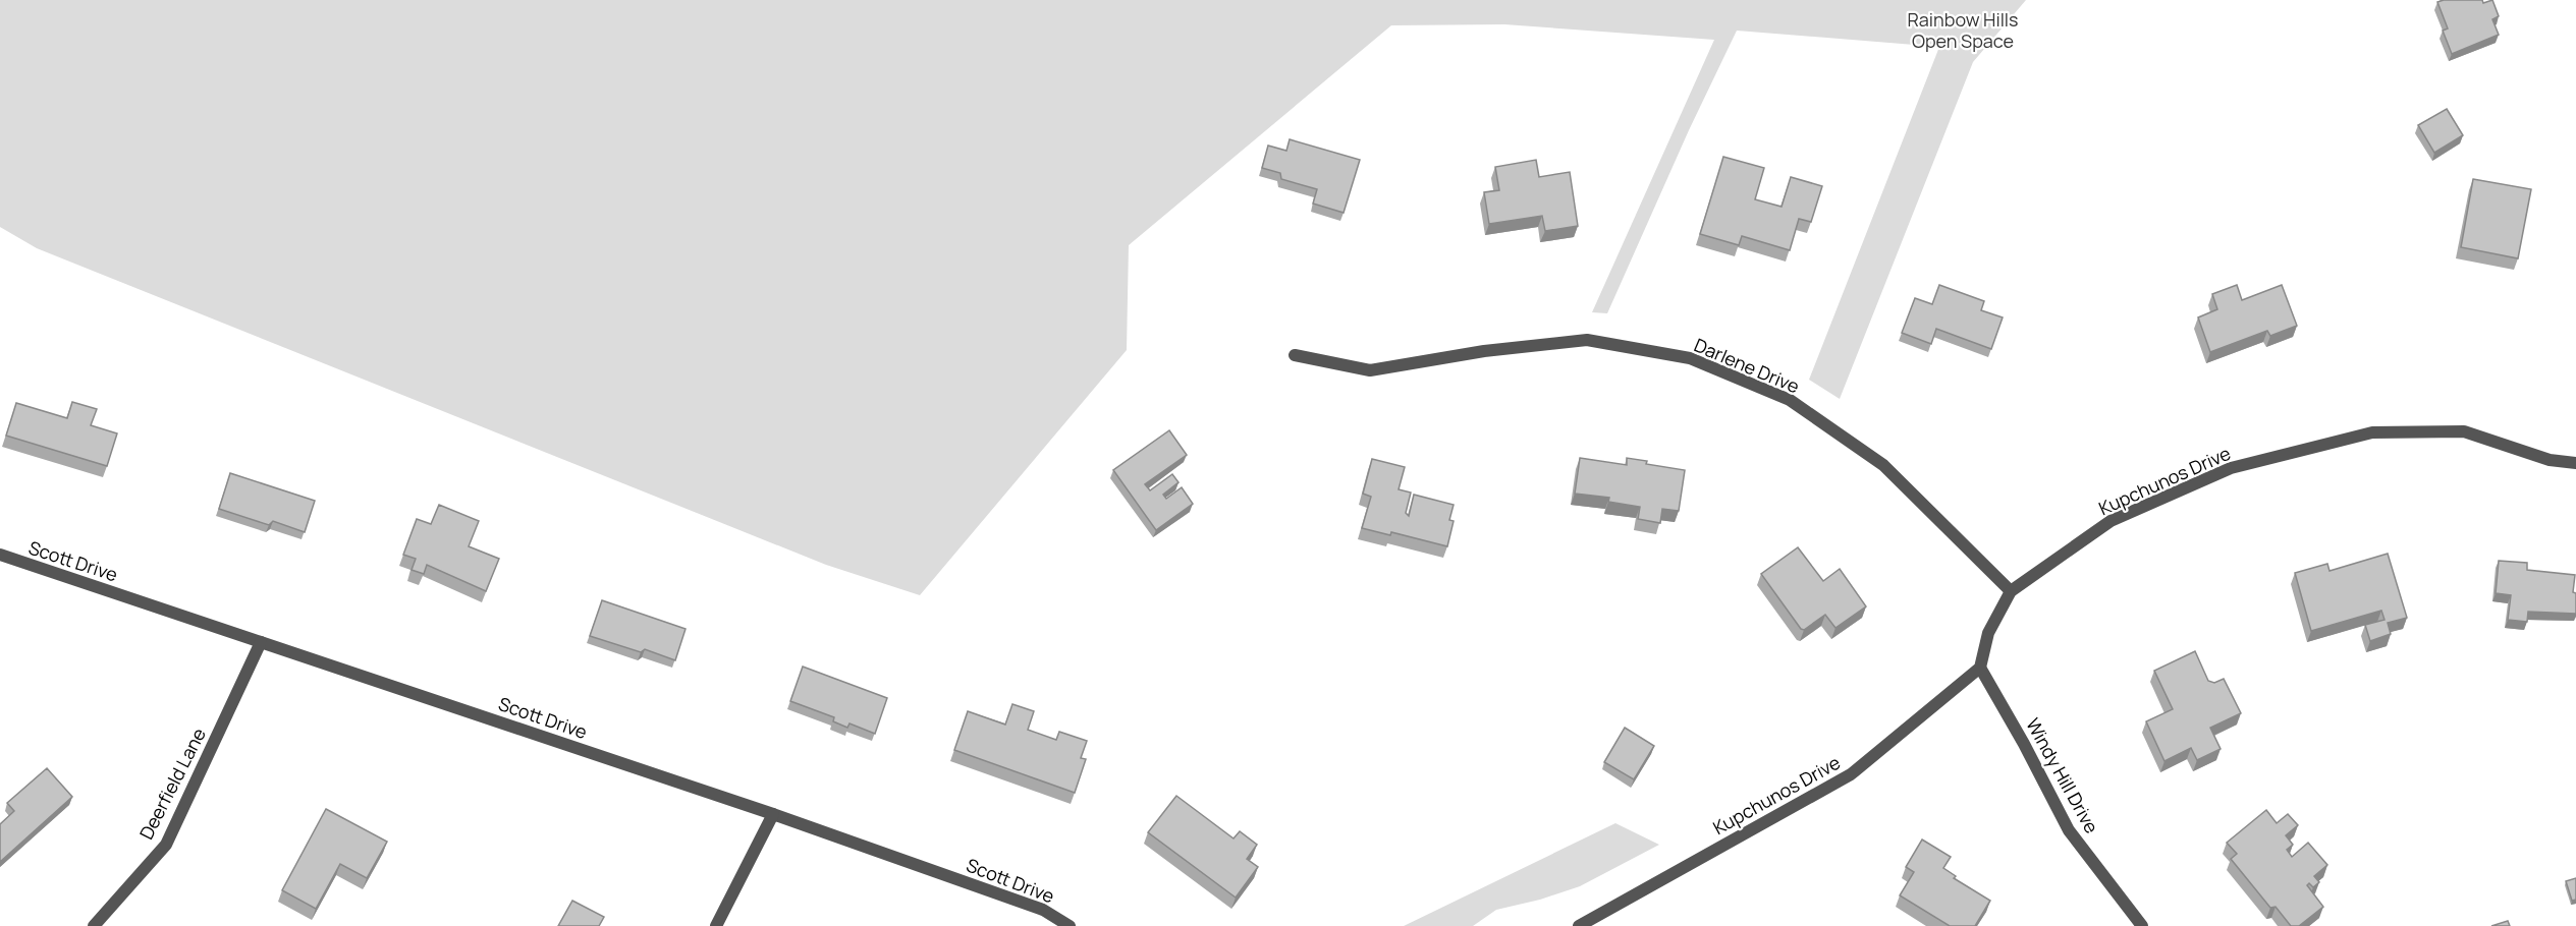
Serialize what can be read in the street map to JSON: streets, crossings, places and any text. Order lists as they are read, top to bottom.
{
  "streets": {
    "street": [
      "Darlene Drive",
      "Kupchunos Drive",
      "Scott Drive",
      "Windy Hill Drive",
      "Deerfield Lane"
    ]
  },
  "crossings": [
    ["Darlene Drive", "Kupchunos Drive"],
    ["Kupchunos Drive", "Windy Hill Drive"],
    ["Scott Drive", "Deerfield Lane"]
  ],
  "parks": ["Rainbow Hills Open Space"]
}
